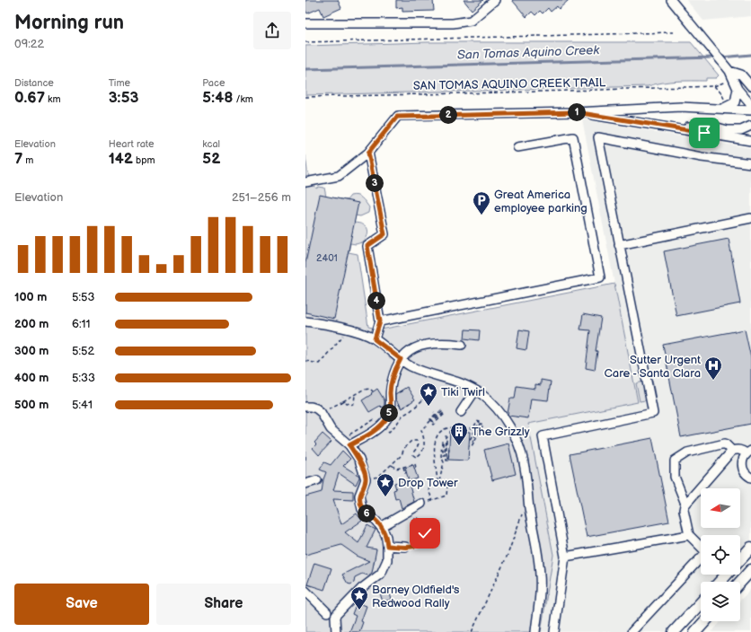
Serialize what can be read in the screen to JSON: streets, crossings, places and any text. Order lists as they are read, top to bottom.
{
  "streets": {
    "path": ["SAN TOMAS AQUINO CREEK TRAIL"]
  },
  "water": ["San Tomas Aquino Creek"],
  "places": {
    "parking": ["Great America employee parking"],
    "hospital": ["Sutter Urgent Care - Santa Clara"],
    "place": ["Tiki Twirl", "Drop Tower", "Barney Oldfield's Redwood Rally"],
    "building": ["The Grizzly"]
  },
  "house_numbers": ["2401"],
  "north": "left",
  "page": {
    "heading": ["Morning run", "09:22"],
    "stats": [
      ["Distance", "0.67 km"],
      ["Time", "3:53"],
      ["Pace", "5:48 /km"],
      ["Elevation", "7 m"],
      ["Heart rate", "142 bpm"],
      ["kcal", "52"]
    ],
    "pins": [
      "1",
      "2",
      "3",
      "4",
      "5",
      "6"
    ],
    "chart": ["Elevation", "251–256 m"],
    "list": [
      {
        "name": "100 m",
        "note": "5:53"
      },
      {
        "name": "200 m",
        "note": "6:11"
      },
      {
        "name": "300 m",
        "note": "5:52"
      },
      {
        "name": "400 m",
        "note": "5:33"
      },
      {
        "name": "500 m",
        "note": "5:41"
      }
    ],
    "buttons": ["Save", "Share"]
  }
}
